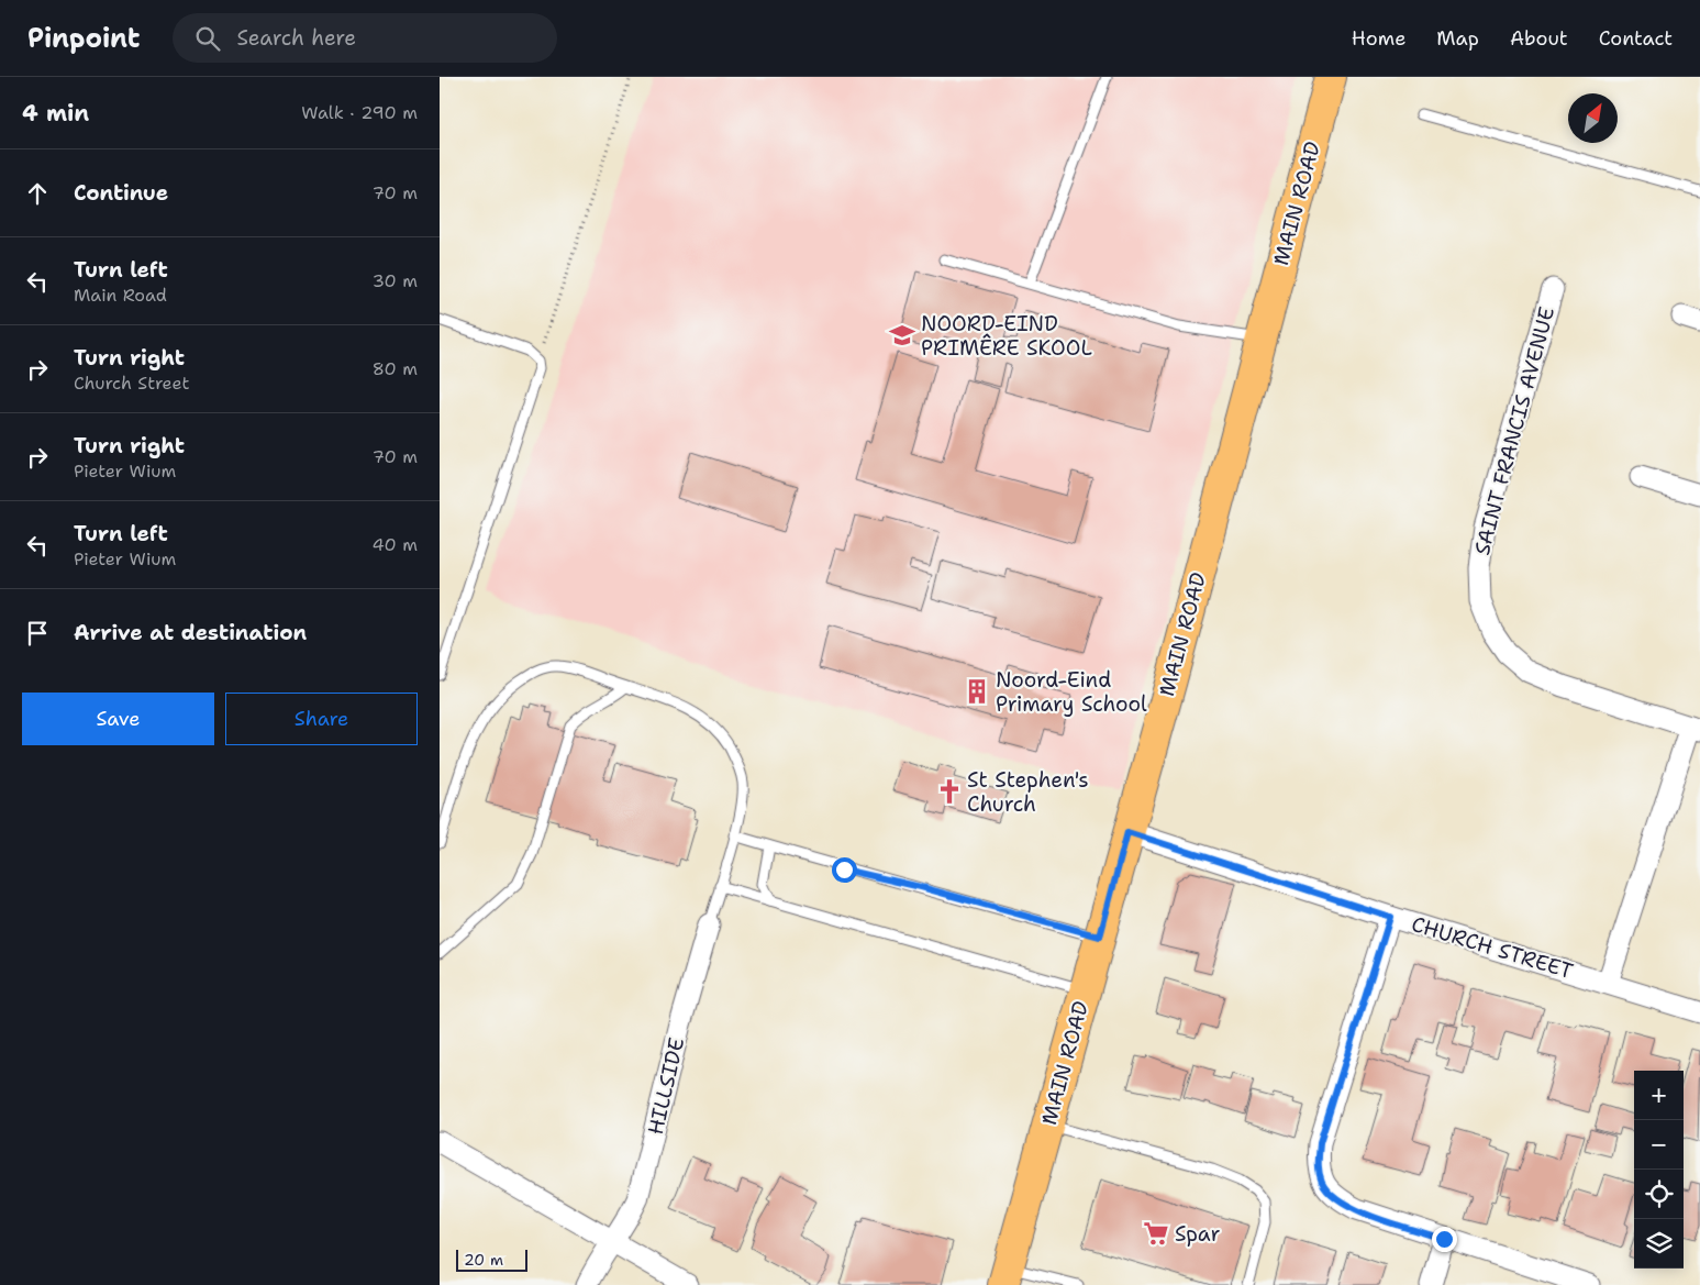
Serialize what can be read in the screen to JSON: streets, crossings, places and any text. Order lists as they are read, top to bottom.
{
  "streets": {
    "main road": ["MAIN ROAD"],
    "street": ["SAINT FRANCIS AVENUE", "CHURCH STREET", "HILLSIDE"]
  },
  "crossings": [
    ["MAIN ROAD", "CHURCH STREET"]
  ],
  "places": {
    "school or university": ["NOORD-EIND PRIMÊRE SKOOL"],
    "building": ["Noord-Eind Primary School"],
    "church": ["St Stephen's Church"],
    "supermarket": ["Spar"]
  },
  "scale_bar": "20 m",
  "north": "top right",
  "page": {
    "header": "Pinpoint",
    "search": "Search here",
    "nav": [
      "Home",
      "Map",
      "About",
      "Contact"
    ],
    "heading": ["4 min", "Walk · 290 m"],
    "list": [
      ["Continue", "70 m"],
      ["Turn left", "Main Road", "30 m"],
      ["Turn right", "Church Street", "80 m"],
      ["Turn right", "Pieter Wium", "70 m"],
      ["Turn left", "Pieter Wium", "40 m"],
      "Arrive at destination"
    ],
    "buttons": ["Save", "Share"],
    "map_buttons": ["+", "−"],
    "scale": "20 m"
  }
}
